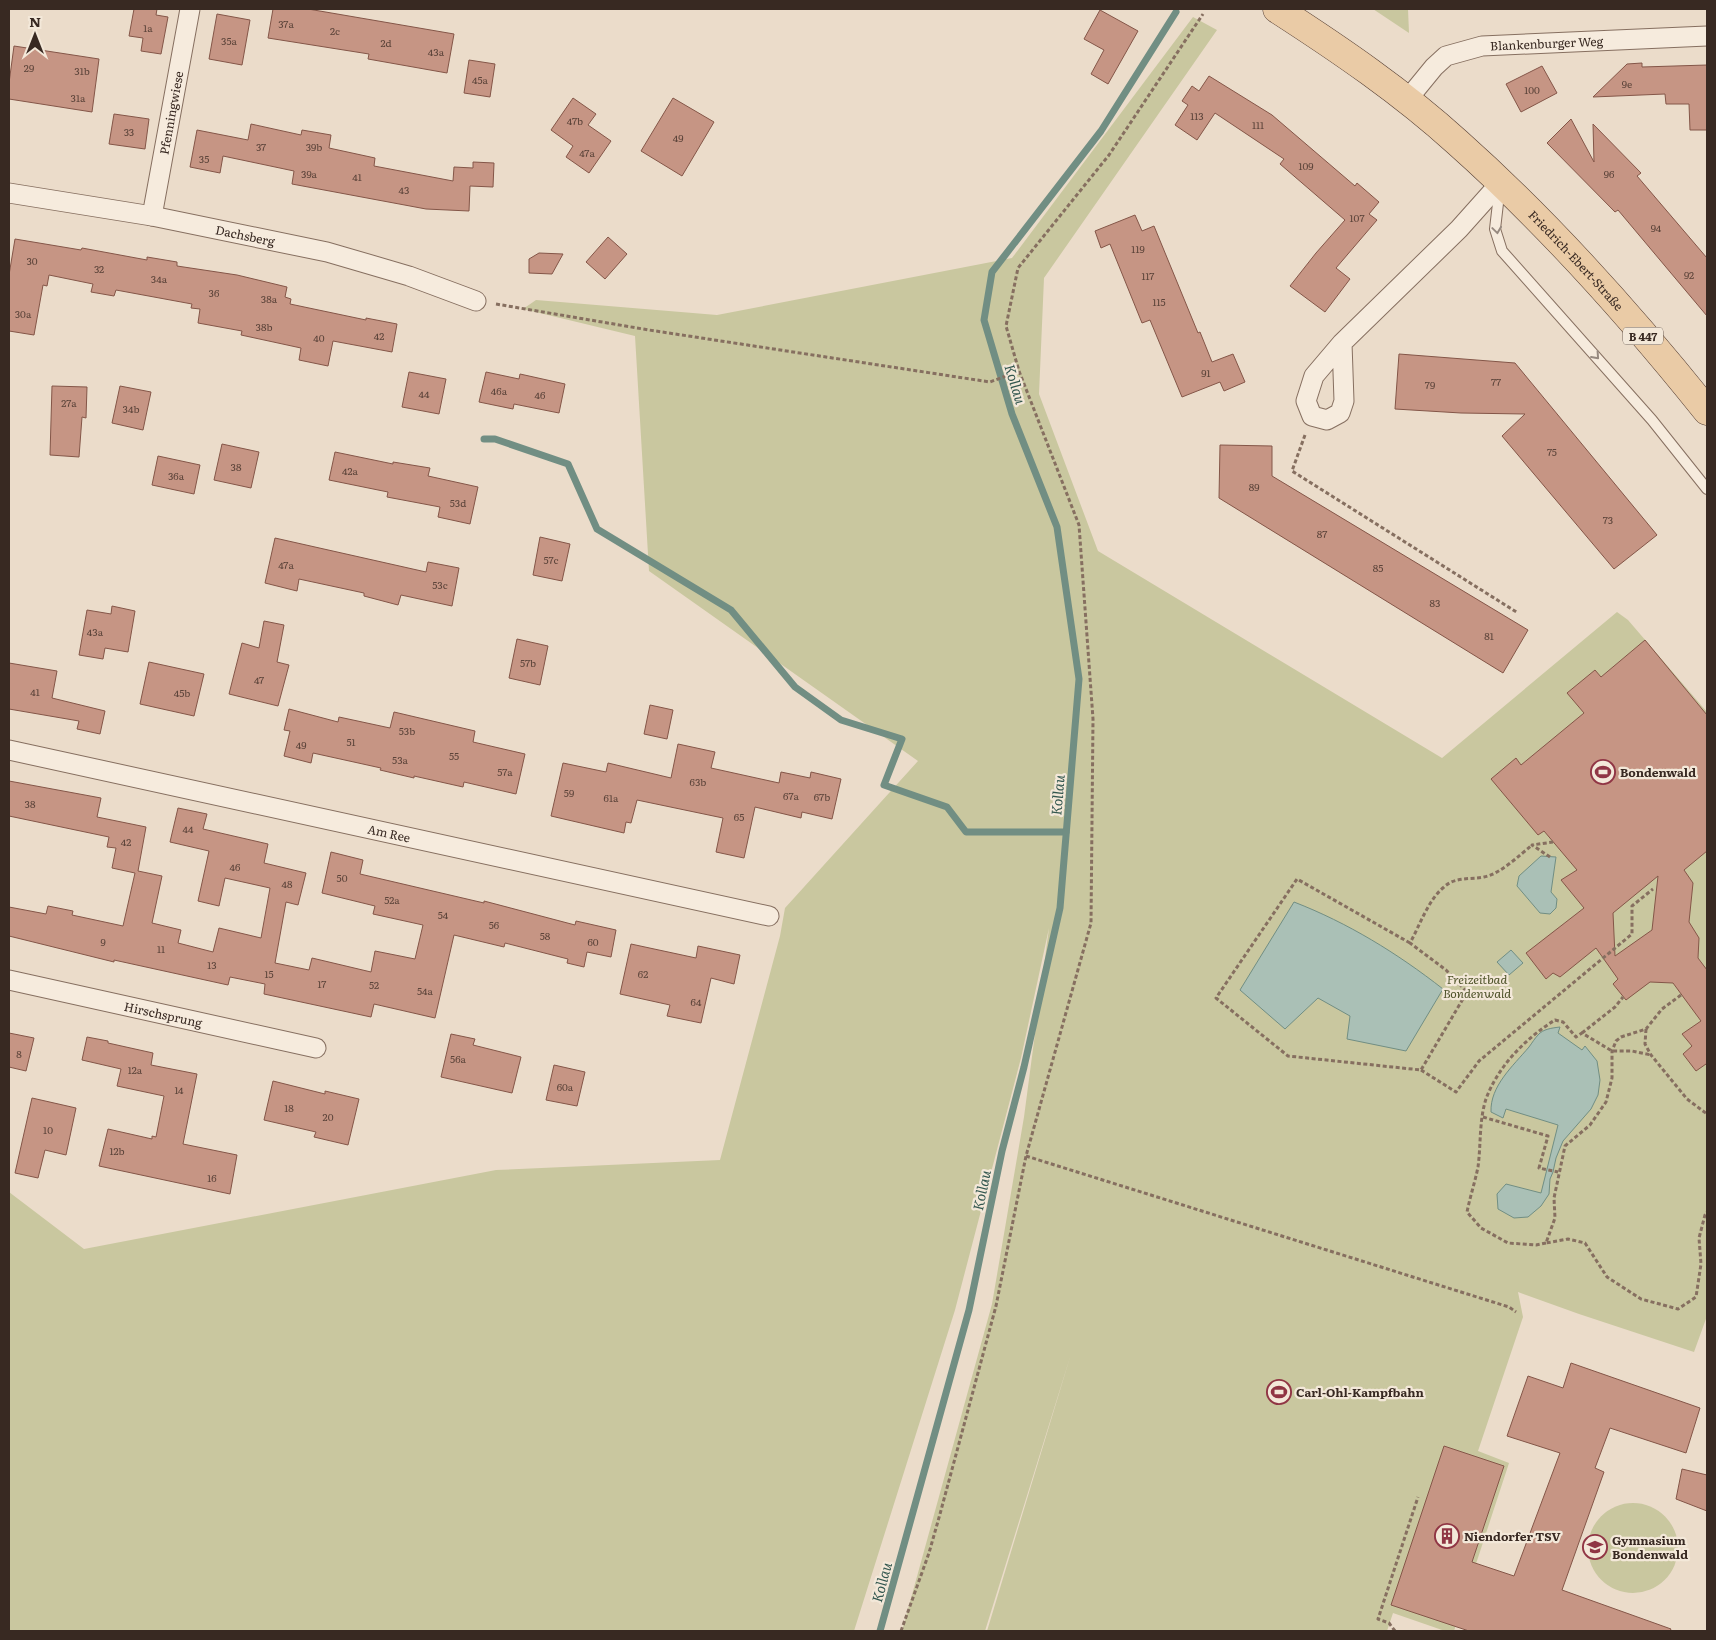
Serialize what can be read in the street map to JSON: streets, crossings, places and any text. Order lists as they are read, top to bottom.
{
  "streets": {
    "main road": ["Friedrich-Ebert-Straße", "B 447"],
    "street": [
      "Blankenburger Weg",
      "Pfenningwiese",
      "Dachsberg",
      "Am Ree",
      "Hirschsprung"
    ]
  },
  "crossings": [
    ["Blankenburger Weg", "Friedrich-Ebert-Straße"],
    ["Pfenningwiese", "Dachsberg"]
  ],
  "water": ["Kollau"],
  "parks": ["Freizeitbad Bondenwald"],
  "places": {
    "sports": ["Bondenwald", "Carl-Ohl-Kampfbahn"],
    "building": ["Niendorfer TSV"],
    "school or university": ["Gymnasium Bondenwald"]
  },
  "house_numbers": [
    "37a",
    "1a",
    "2c",
    "35a",
    "2d",
    "43a",
    "29",
    "31b",
    "45a",
    "9e",
    "100",
    "31a",
    "113",
    "47b",
    "111",
    "33",
    "49",
    "37",
    "39b",
    "47a",
    "35",
    "109",
    "39a",
    "96",
    "41",
    "43",
    "107",
    "94",
    "119",
    "30",
    "32",
    "92",
    "117",
    "34a",
    "36",
    "38a",
    "115",
    "30a",
    "38b",
    "42",
    "40",
    "91",
    "77",
    "79",
    "46a",
    "44",
    "46",
    "27a",
    "34b",
    "75",
    "38",
    "42a",
    "36a",
    "89",
    "53d",
    "73",
    "87",
    "57c",
    "47a",
    "85",
    "53c",
    "83",
    "43a",
    "81",
    "57b",
    "47",
    "41",
    "45b",
    "53b",
    "51",
    "49",
    "55",
    "53a",
    "57a",
    "63b",
    "59",
    "67a",
    "67b",
    "61a",
    "38",
    "65",
    "44",
    "42",
    "46",
    "50",
    "48",
    "52a",
    "54",
    "56",
    "58",
    "9",
    "60",
    "11",
    "13",
    "15",
    "62",
    "17",
    "52",
    "54a",
    "64",
    "8",
    "56a",
    "12a",
    "60a",
    "14",
    "18",
    "20",
    "10",
    "12b",
    "16"
  ],
  "north": "top"
}
